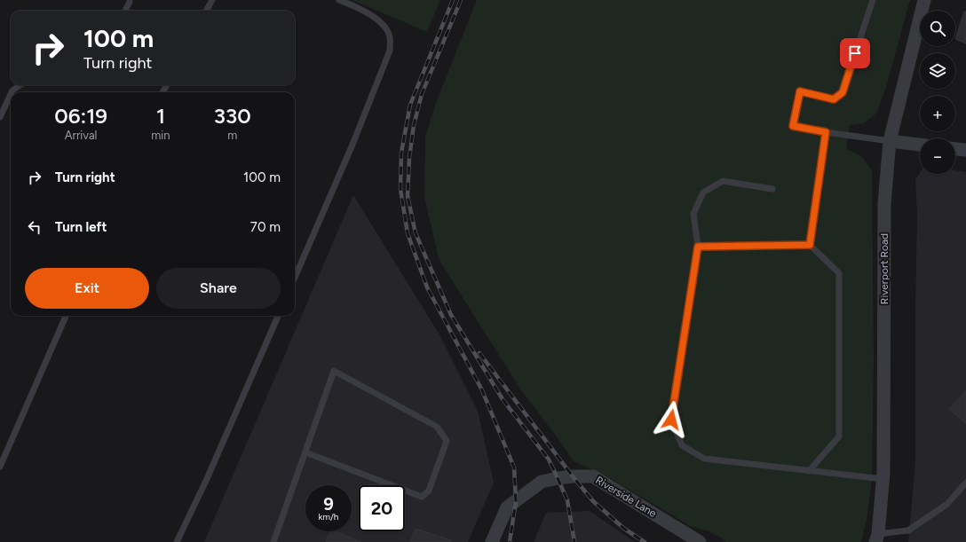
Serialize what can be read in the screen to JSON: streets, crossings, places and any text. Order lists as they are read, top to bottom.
{
  "streets": {
    "street": ["Riverport Road", "Riverside Lane"]
  },
  "page": {
    "map_buttons": ["+", "−"],
    "turn": ["100 m", "Turn right"],
    "eta": [
      "06:19",
      "Arrival",
      "1",
      "min",
      "330",
      "m"
    ],
    "list": [
      {
        "name": "Turn right",
        "value": "100 m"
      },
      {
        "name": "Turn left",
        "value": "70 m"
      }
    ],
    "buttons": ["Exit", "Share"],
    "speed": "9 km/h",
    "limit": "20"
  }
}
